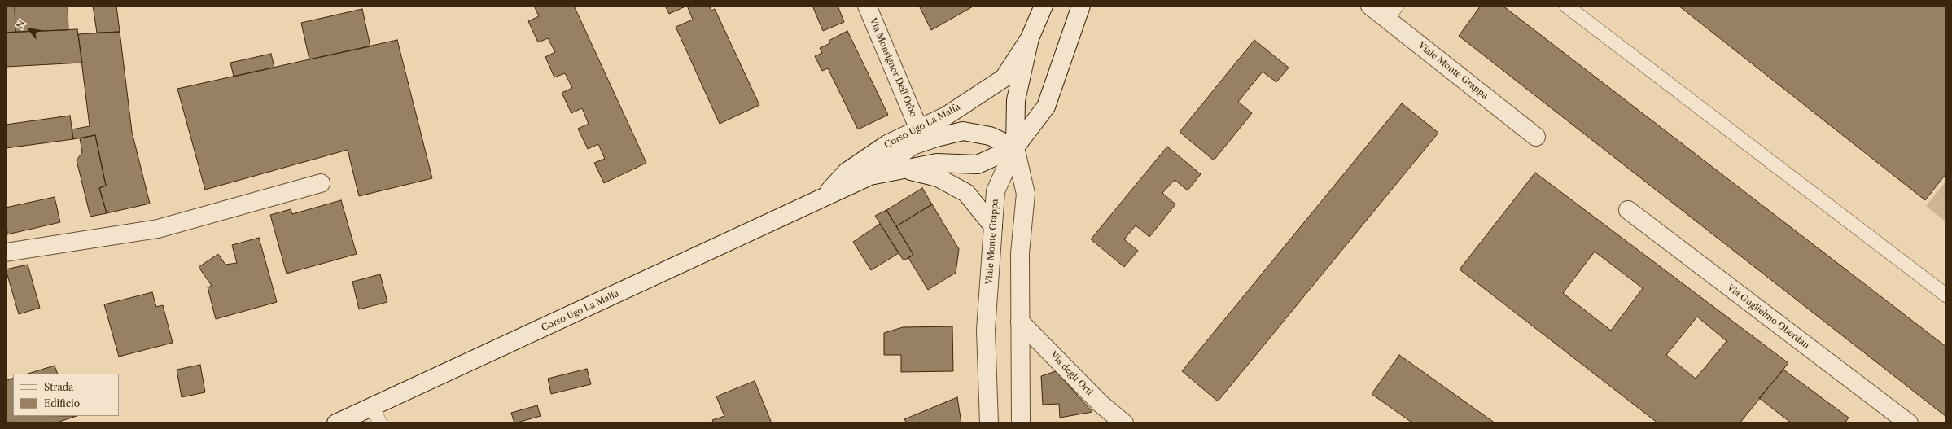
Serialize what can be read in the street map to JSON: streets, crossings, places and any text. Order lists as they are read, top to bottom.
{
  "streets": {
    "street": [
      "Via Monsignor Dell'Orbo",
      "Viale Monte Grappa",
      "Corso Ugo La Malfa",
      "Via Guglielmo Oberdan",
      "Via degli Orti"
    ]
  },
  "crossings": [
    ["Via Monsignor Dell'Orbo", "Corso Ugo La Malfa"],
    ["Viale Monte Grappa", "Corso Ugo La Malfa"]
  ],
  "legend": ["Strada", "Edificio"],
  "north": "top left"
}
